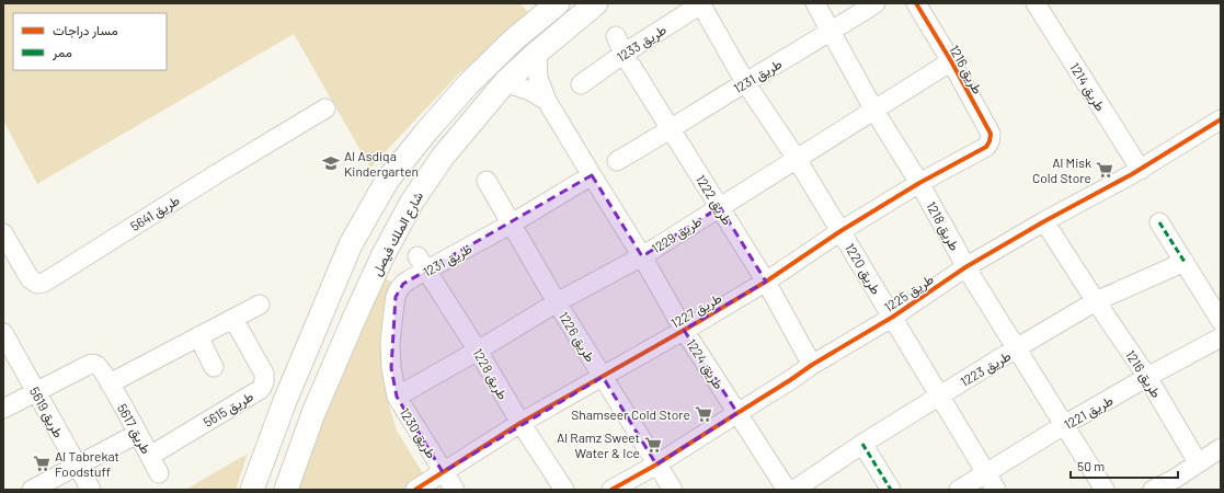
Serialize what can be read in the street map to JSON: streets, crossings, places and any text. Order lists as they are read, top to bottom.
{
  "streets": {
    "main road": ["شارع الملك فيصل"],
    "street": [
      "طريق 1233",
      "طريق 1216",
      "طريق 1231",
      "طريق 1214",
      "طريق 1222",
      "طريق 5641",
      "طريق 1218",
      "طريق 1229",
      "طريق 1220",
      "طريق 1225",
      "طريق 1227",
      "طريق 1226",
      "طريق 1224",
      "طريق 1223",
      "طريق 1228",
      "طريق 5615",
      "طريق 5619",
      "طريق 1221",
      "طريق 5617",
      "طريق 1230"
    ]
  },
  "crossings": [
    ["طريق 1233", "طريق 1222"],
    ["طريق 1233", "طريق 1220"],
    ["طريق 1216", "طريق 1229"],
    ["طريق 1216", "طريق 1225"],
    ["طريق 1216", "طريق 1227"],
    ["طريق 1216", "طريق 1223"],
    ["طريق 1216", "طريق 1221"],
    ["طريق 1231", "طريق 1222"],
    ["طريق 1231", "طريق 1218"],
    ["طريق 1231", "طريق 1229"],
    ["طريق 1231", "طريق 1220"],
    ["طريق 1231", "طريق 1226"],
    ["طريق 1231", "طريق 1224"],
    ["طريق 1231", "طريق 1228"],
    ["طريق 1231", "طريق 1230"],
    ["طريق 1214", "طريق 1225"],
    ["طريق 1222", "طريق 1229"],
    ["طريق 1222", "طريق 1225"],
    ["طريق 1222", "طريق 1227"],
    ["طريق 1218", "طريق 1229"],
    ["طريق 1218", "طريق 1225"],
    ["طريق 1218", "طريق 1227"],
    ["طريق 1218", "طريق 1223"],
    ["طريق 1218", "طريق 1221"],
    ["شارع الملك فيصل", "طريق 1224"],
    ["طريق 1229", "طريق 1220"],
    ["طريق 1229", "طريق 1226"],
    ["طريق 1229", "طريق 1224"],
    ["طريق 1229", "طريق 1228"],
    ["طريق 1229", "طريق 1230"],
    ["طريق 1220", "طريق 1225"],
    ["طريق 1220", "طريق 1227"],
    ["طريق 1220", "طريق 1223"],
    ["طريق 1220", "طريق 1221"],
    ["طريق 1225", "طريق 1226"],
    ["طريق 1225", "طريق 1224"],
    ["طريق 1227", "طريق 1226"],
    ["طريق 1227", "طريق 1224"],
    ["طريق 1227", "طريق 1228"],
    ["طريق 1227", "طريق 1230"],
    ["طريق 5615", "طريق 5617"],
    ["طريق 5619", "طريق 5617"]
  ],
  "places": {
    "school or university": ["Al Asdiqa Kindergarten"],
    "supermarket": [
      "Al Misk Cold Store",
      "Shamseer Cold Store",
      "Al Ramz Sweet Water & Ice",
      "Al Tabrekat Foodstuff"
    ]
  },
  "legend": ["مسار دراجات", "ممر"],
  "scale_bar": "50 m"
}
